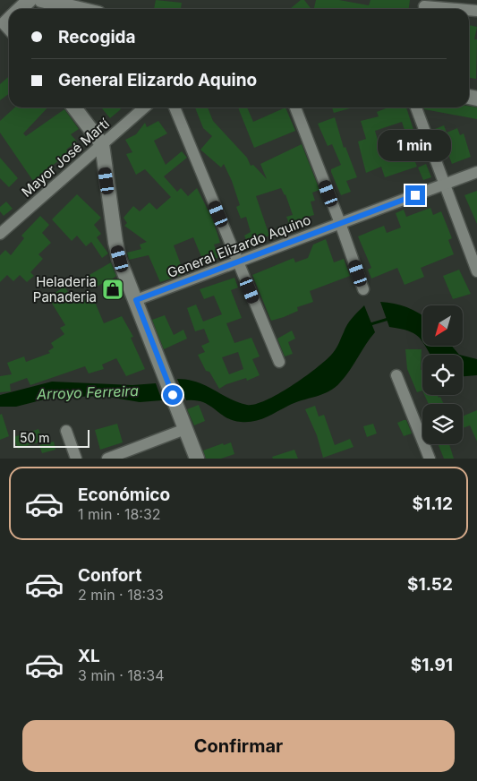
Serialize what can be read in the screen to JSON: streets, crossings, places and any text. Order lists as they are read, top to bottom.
{
  "streets": {
    "street": ["Mayor José Martí", "General Elizardo Aquino"]
  },
  "water": ["Arroyo Ferreira"],
  "places": {
    "shop": ["Heladeria Panaderia"]
  },
  "scale_bar": "50 m",
  "north": "bottom left",
  "page": {
    "banner": ["Recogida", "General Elizardo Aquino"],
    "bubble": "1 min",
    "scale": "50 m",
    "list": [
      {
        "name": "Económico",
        "note": "1 min · 18:32",
        "value": "$1.12"
      },
      {
        "name": "Confort",
        "note": "2 min · 18:33",
        "value": "$1.52"
      },
      {
        "name": "XL",
        "note": "3 min · 18:34",
        "value": "$1.91"
      }
    ],
    "buttons": "Confirmar"
  }
}
